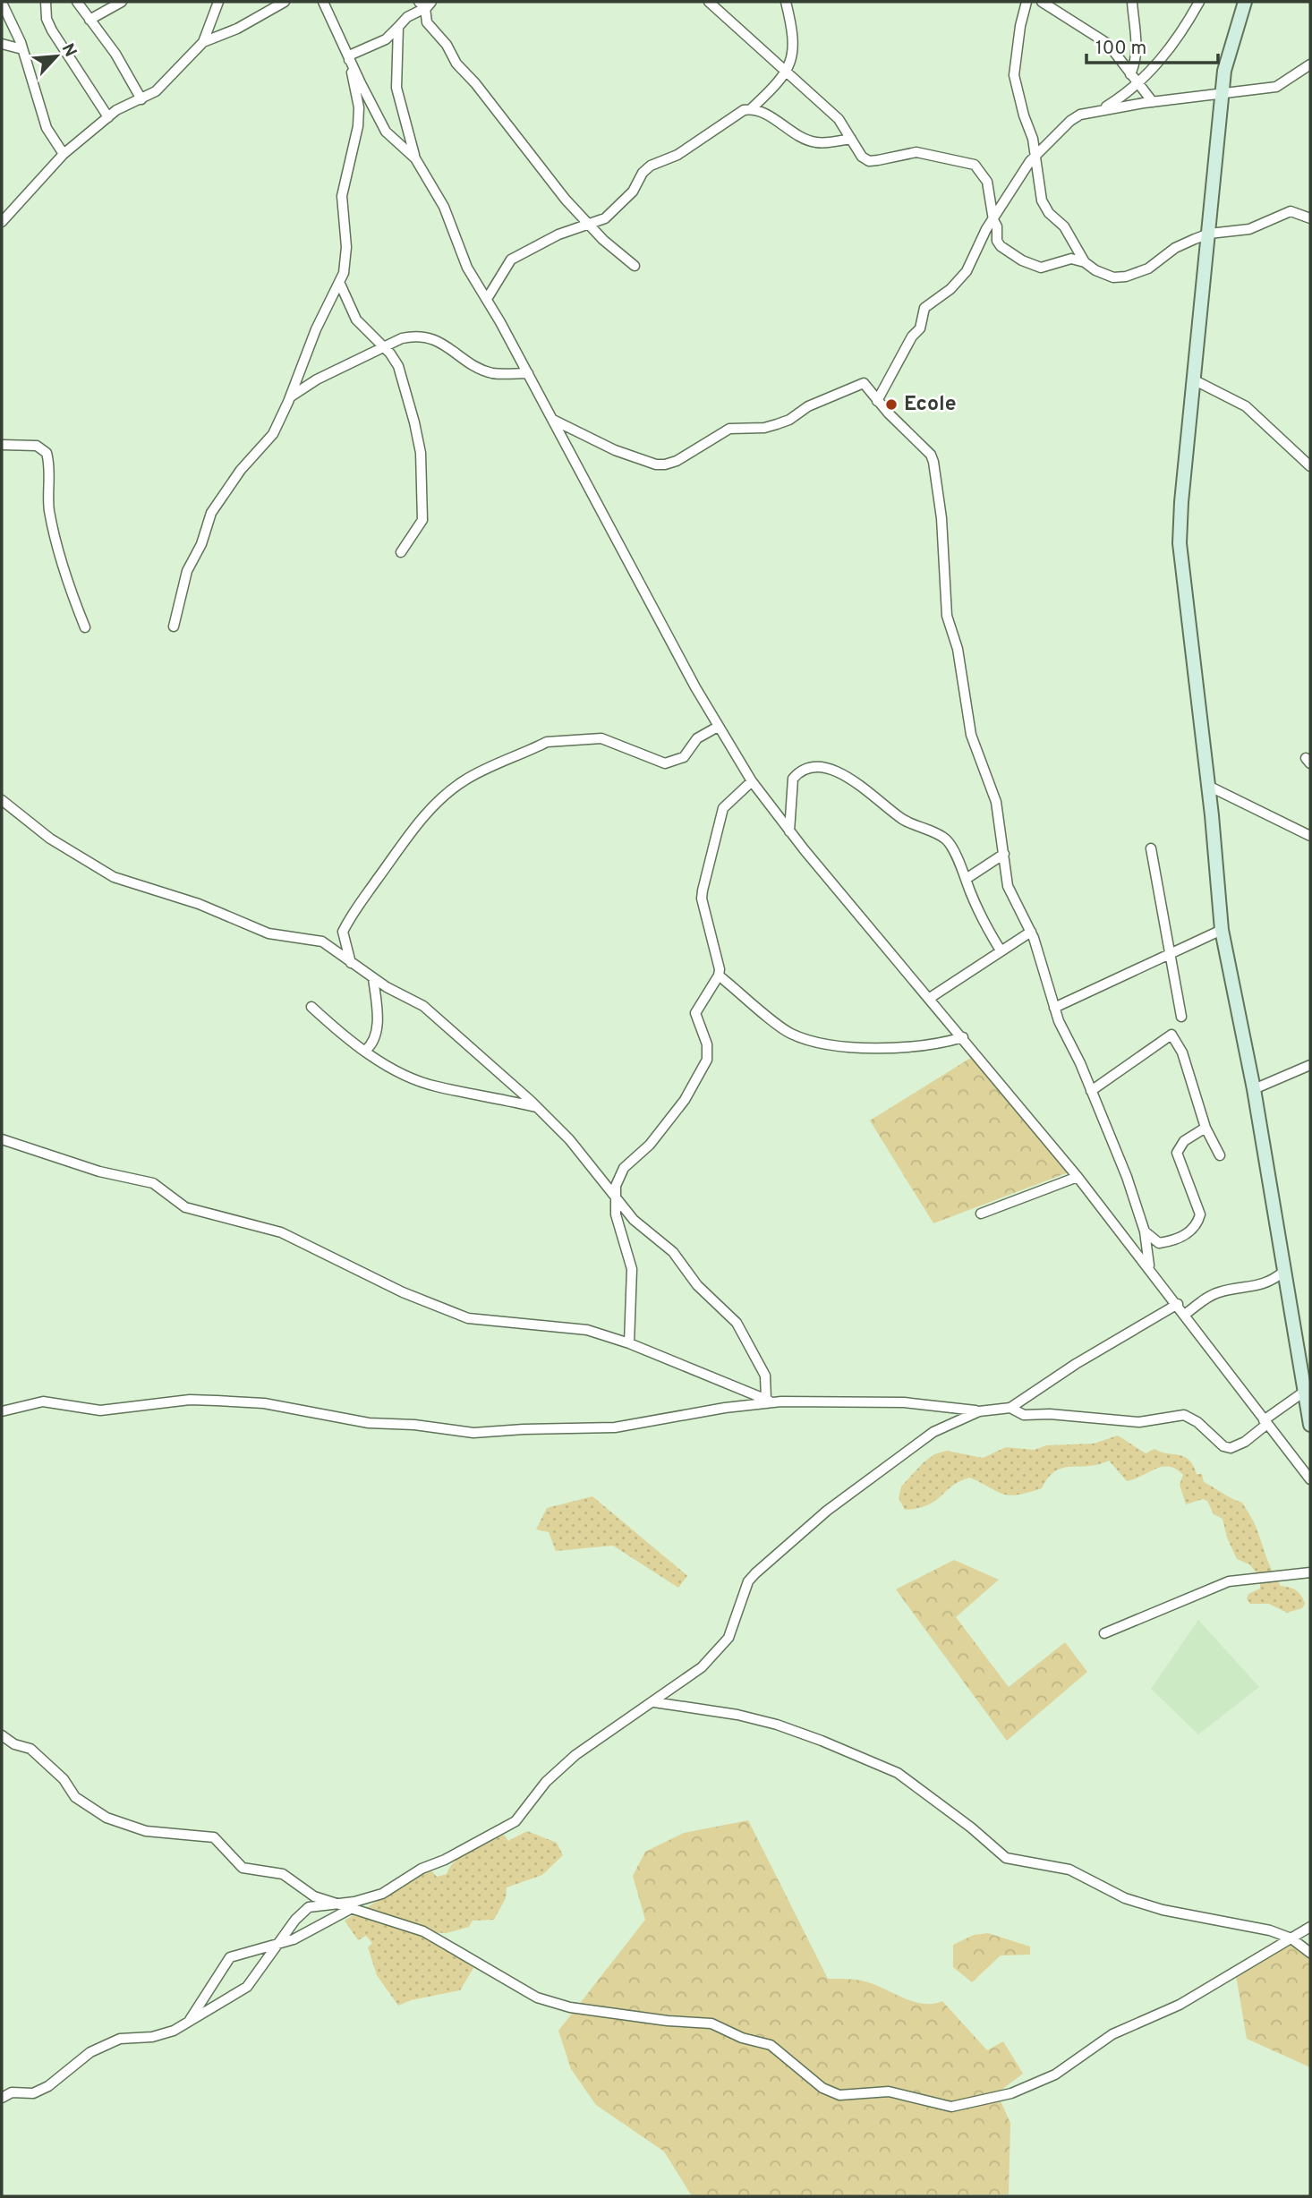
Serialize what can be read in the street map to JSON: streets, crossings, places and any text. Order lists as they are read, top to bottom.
{
  "places": ["Ecole"],
  "scale_bar": "100 m",
  "north": "top right"
}
